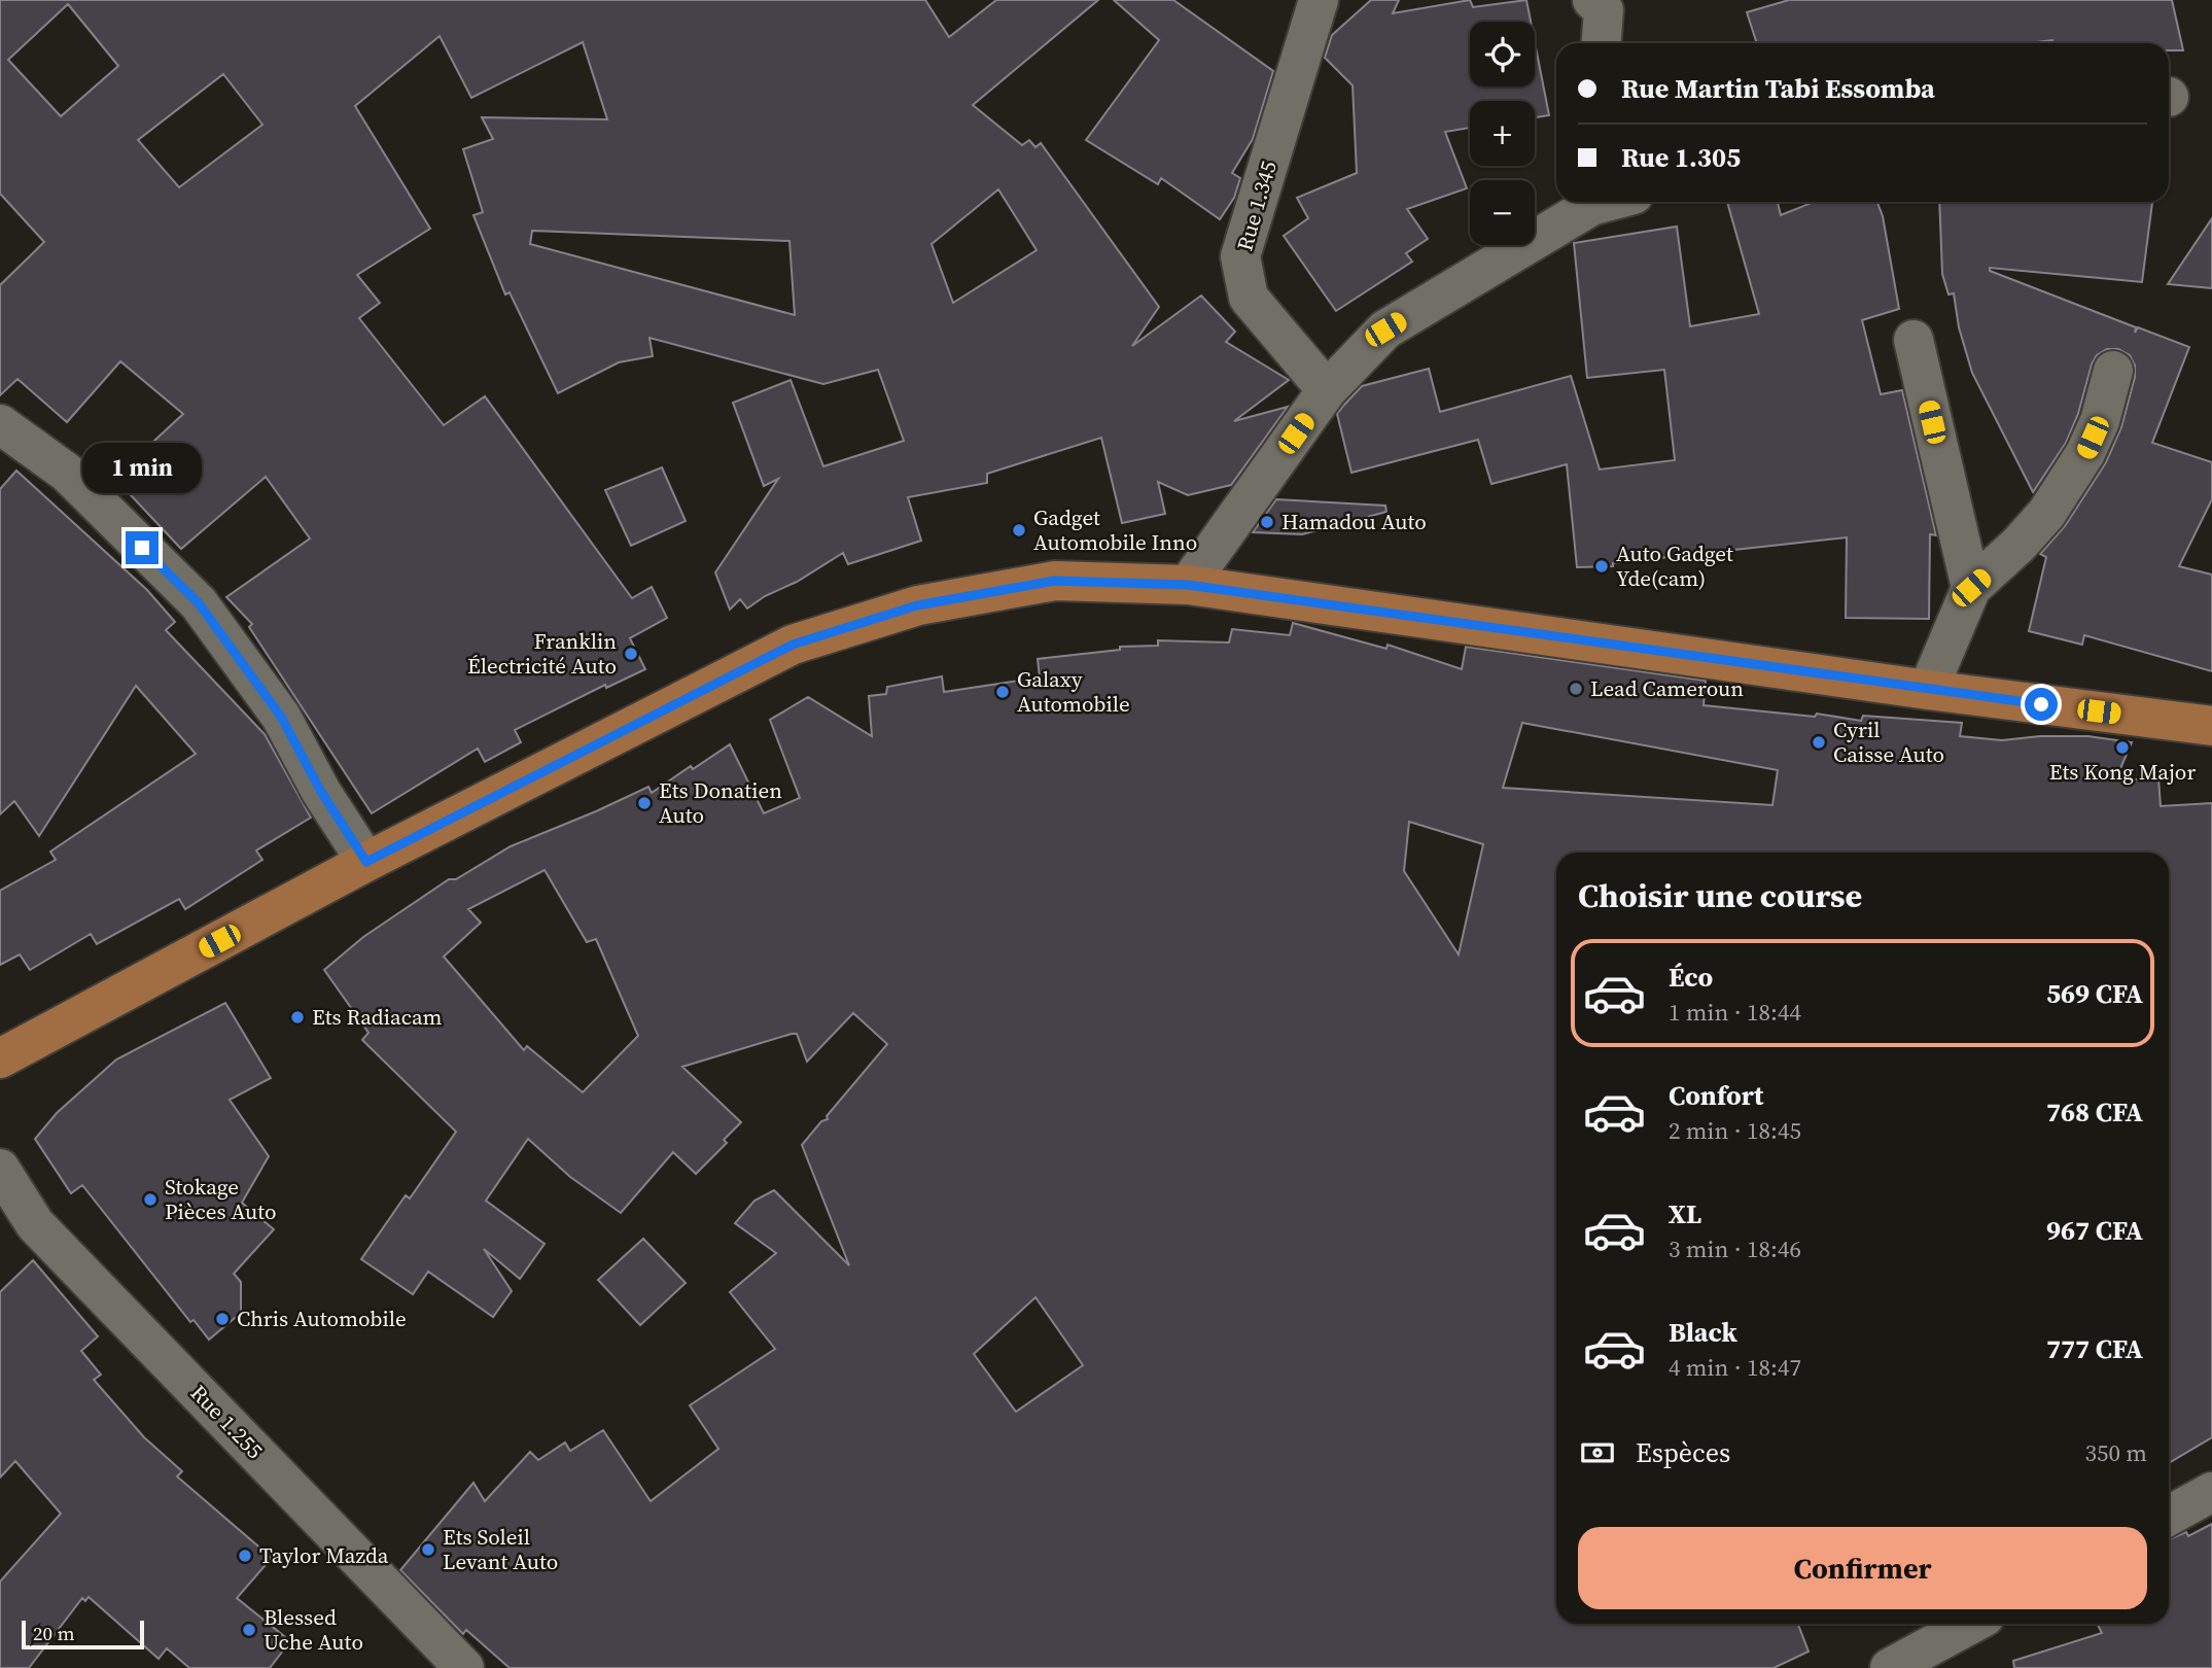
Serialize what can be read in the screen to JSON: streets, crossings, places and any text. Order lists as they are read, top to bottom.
{
  "streets": {
    "street": ["Rue 1.345", "Rue 1.255"]
  },
  "places": [
    "Hamadou Auto",
    "Gadget Automobile Inno",
    "Auto Gadget Yde(cam)",
    "Franklin Électricité Auto",
    "Lead Cameroun",
    "Galaxy Automobile",
    "Cyril Caisse Auto",
    "Ets Kong Major",
    "Ets Donatien Auto",
    "Ets Radiacam",
    "Stokage Pièces Auto",
    "Chris Automobile",
    "Ets Soleil Levant Auto",
    "Taylor Mazda",
    "Blessed Uche Auto"
  ],
  "scale_bar": "20 m",
  "page": {
    "map_buttons": ["+", "−"],
    "banner": ["Rue Martin Tabi Essomba", "Rue 1.305"],
    "bubble": "1 min",
    "heading": "Choisir une course",
    "list": [
      {
        "name": "Éco",
        "note": "1 min · 18:44",
        "value": "569 CFA"
      },
      {
        "name": "Confort",
        "note": "2 min · 18:45",
        "value": "768 CFA"
      },
      {
        "name": "XL",
        "note": "3 min · 18:46",
        "value": "967 CFA"
      },
      {
        "name": "Black",
        "note": "4 min · 18:47",
        "value": "777 CFA"
      }
    ],
    "pay": ["Espèces", "350 m"],
    "buttons": "Confirmer",
    "scale": "20 m"
  }
}
